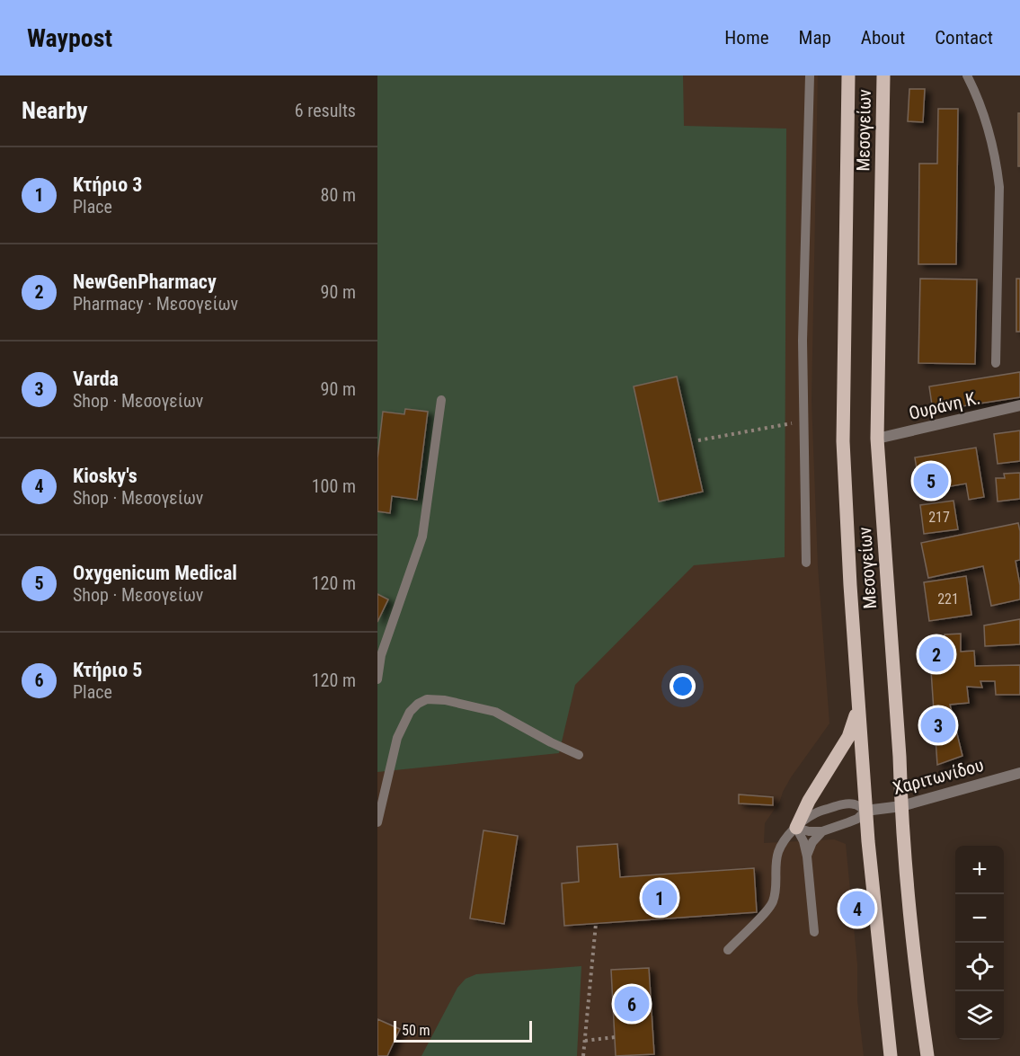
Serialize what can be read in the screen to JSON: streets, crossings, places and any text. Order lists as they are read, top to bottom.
{
  "streets": {
    "main road": ["Μεσογείων"],
    "street": ["Ουράνη Κ.", "Χαριτωνίδου"]
  },
  "crossings": [
    ["Μεσογείων", "Ουράνη Κ."],
    ["Μεσογείων", "Χαριτωνίδου"]
  ],
  "house_numbers": ["217", "221"],
  "scale_bar": "50 m",
  "page": {
    "header": "Waypost",
    "nav": [
      "Home",
      "Map",
      "About",
      "Contact"
    ],
    "heading": ["Nearby", "6 results"],
    "list": [
      {
        "mark": "1",
        "name": "Κτήριο 3",
        "note": "Place",
        "value": "80 m"
      },
      {
        "mark": "2",
        "name": "NewGenPharmacy",
        "note": "Pharmacy · Μεσογείων",
        "value": "90 m"
      },
      {
        "mark": "3",
        "name": "Varda",
        "note": "Shop · Μεσογείων",
        "value": "90 m"
      },
      {
        "mark": "4",
        "name": "Kiosky's",
        "note": "Shop · Μεσογείων",
        "value": "100 m"
      },
      {
        "mark": "5",
        "name": "Oxygenicum Medical",
        "note": "Shop · Μεσογείων",
        "value": "120 m"
      },
      {
        "mark": "6",
        "name": "Κτήριο 5",
        "note": "Place",
        "value": "120 m"
      }
    ],
    "pins": [
      "5",
      "2",
      "3",
      "1",
      "4",
      "6"
    ],
    "map_buttons": ["+", "−"],
    "scale": "50 m"
  }
}
